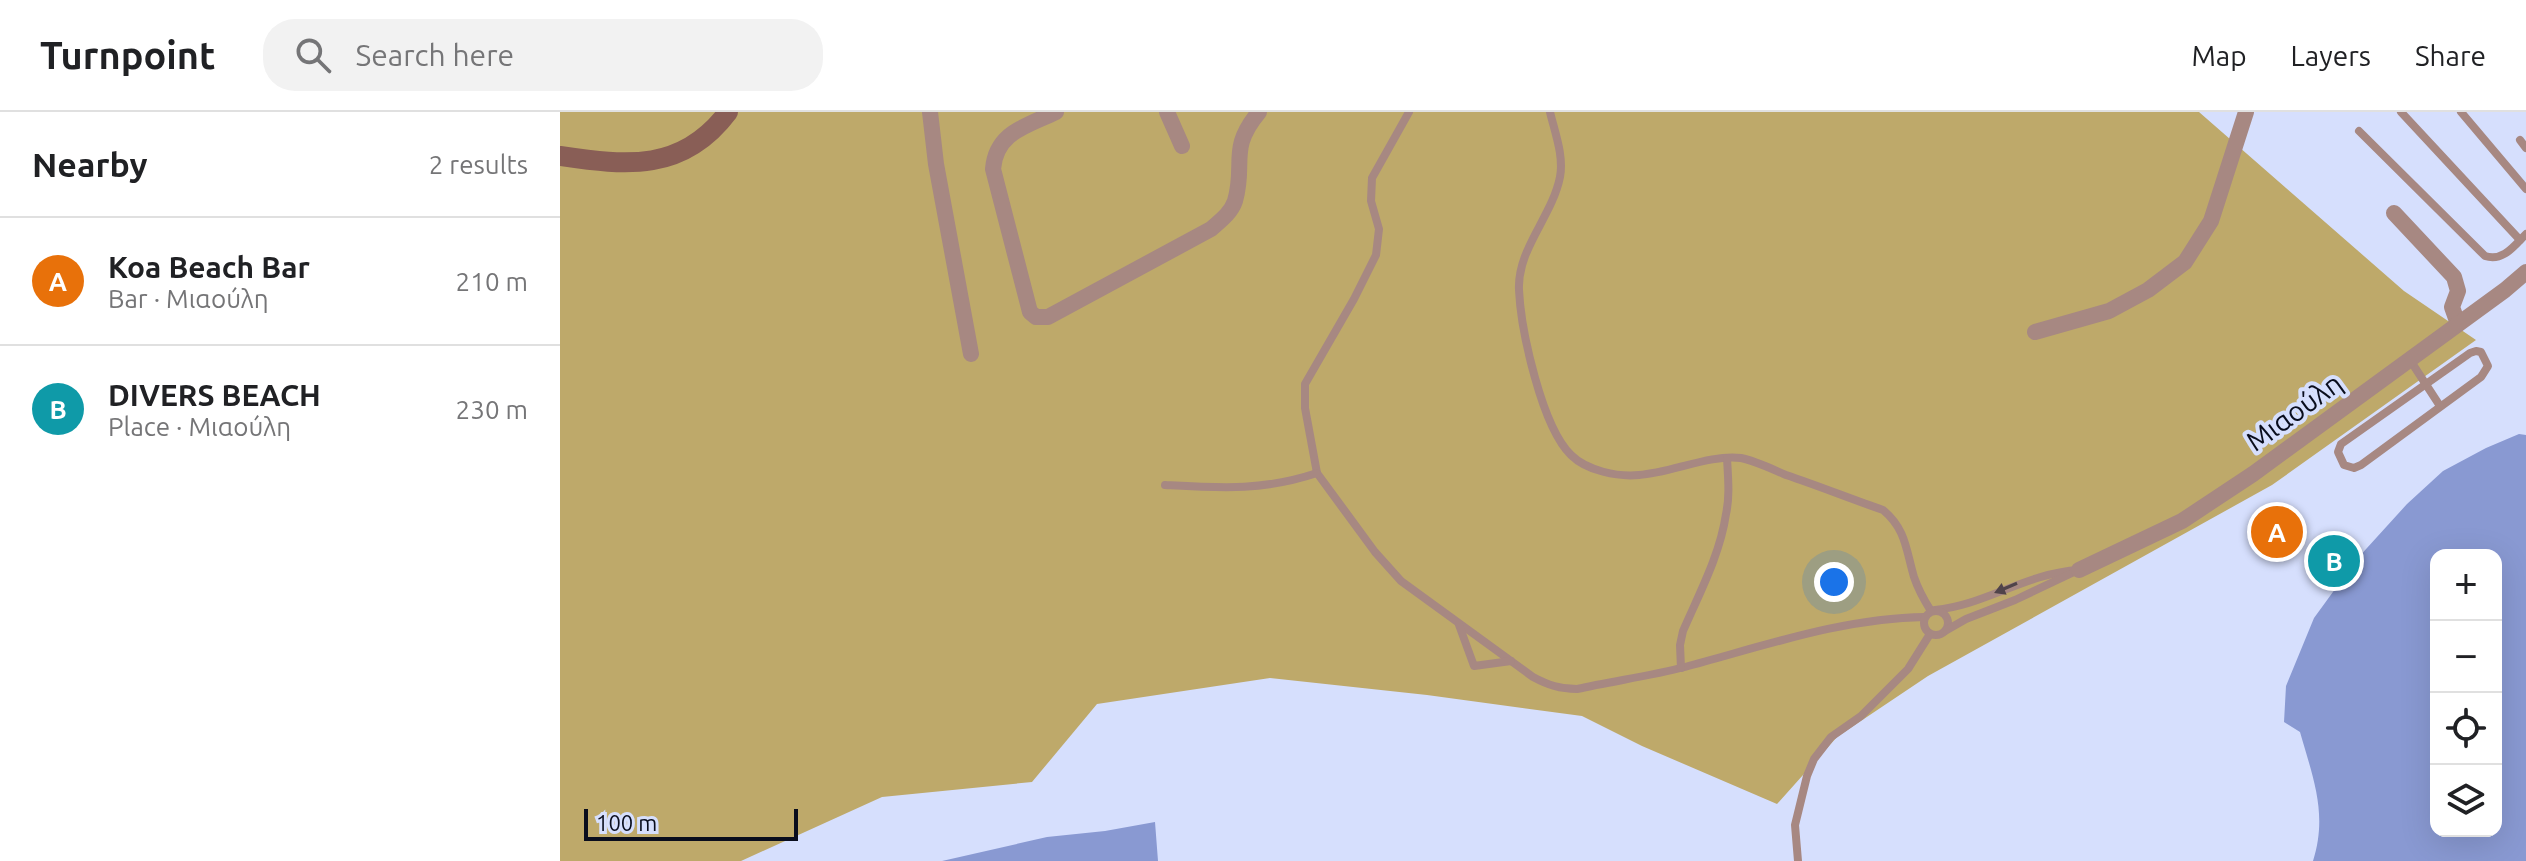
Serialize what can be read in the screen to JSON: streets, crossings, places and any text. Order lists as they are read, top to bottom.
{
  "streets": {
    "street": ["Μιαούλη"]
  },
  "scale_bar": "100 m",
  "page": {
    "header": "Turnpoint",
    "search": "Search here",
    "nav": ["Map", "Layers", "Share"],
    "heading": ["Nearby", "2 results"],
    "list": [
      {
        "mark": "A",
        "name": "Koa Beach Bar",
        "note": "Bar · Μιαούλη",
        "value": "210 m"
      },
      {
        "mark": "B",
        "name": "DIVERS BEACH",
        "note": "Place · Μιαούλη",
        "value": "230 m"
      }
    ],
    "pins": ["A", "B"],
    "map_buttons": ["+", "−"],
    "scale": "100 m"
  }
}
